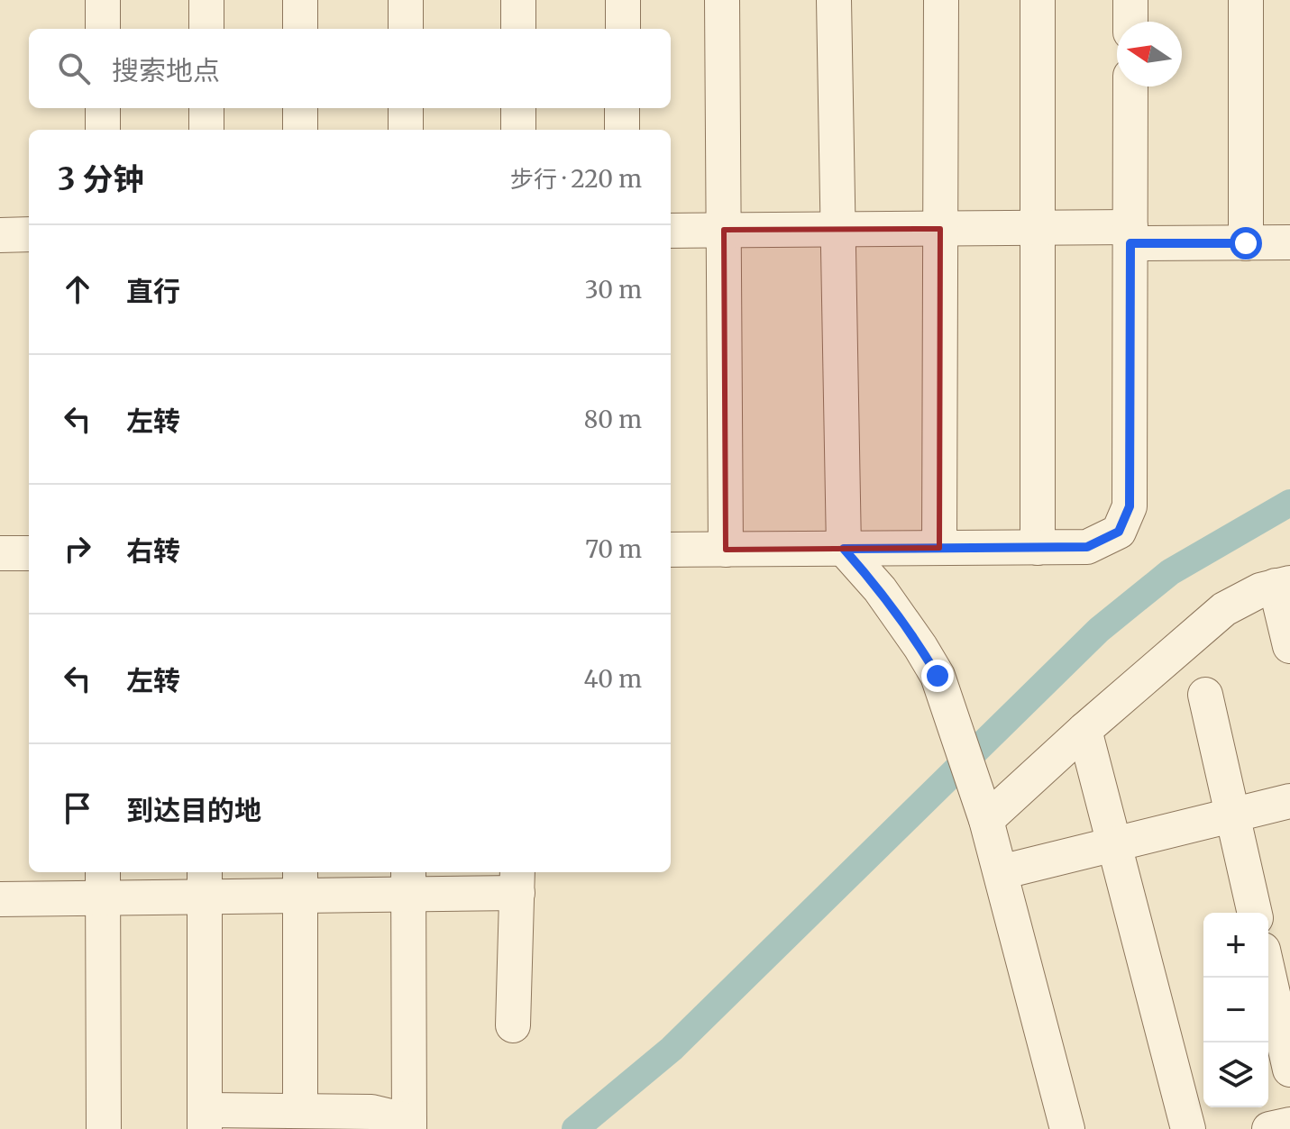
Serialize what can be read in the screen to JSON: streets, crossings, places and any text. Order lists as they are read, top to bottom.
{
  "north": "left",
  "page": {
    "search": "搜索地点",
    "heading": ["3 分钟", "步行 · 220 m"],
    "list": [
      ["直行", "30 m"],
      ["左转", "80 m"],
      ["右转", "70 m"],
      ["左转", "40 m"],
      "到达目的地"
    ],
    "map_buttons": ["+", "−"]
  }
}
